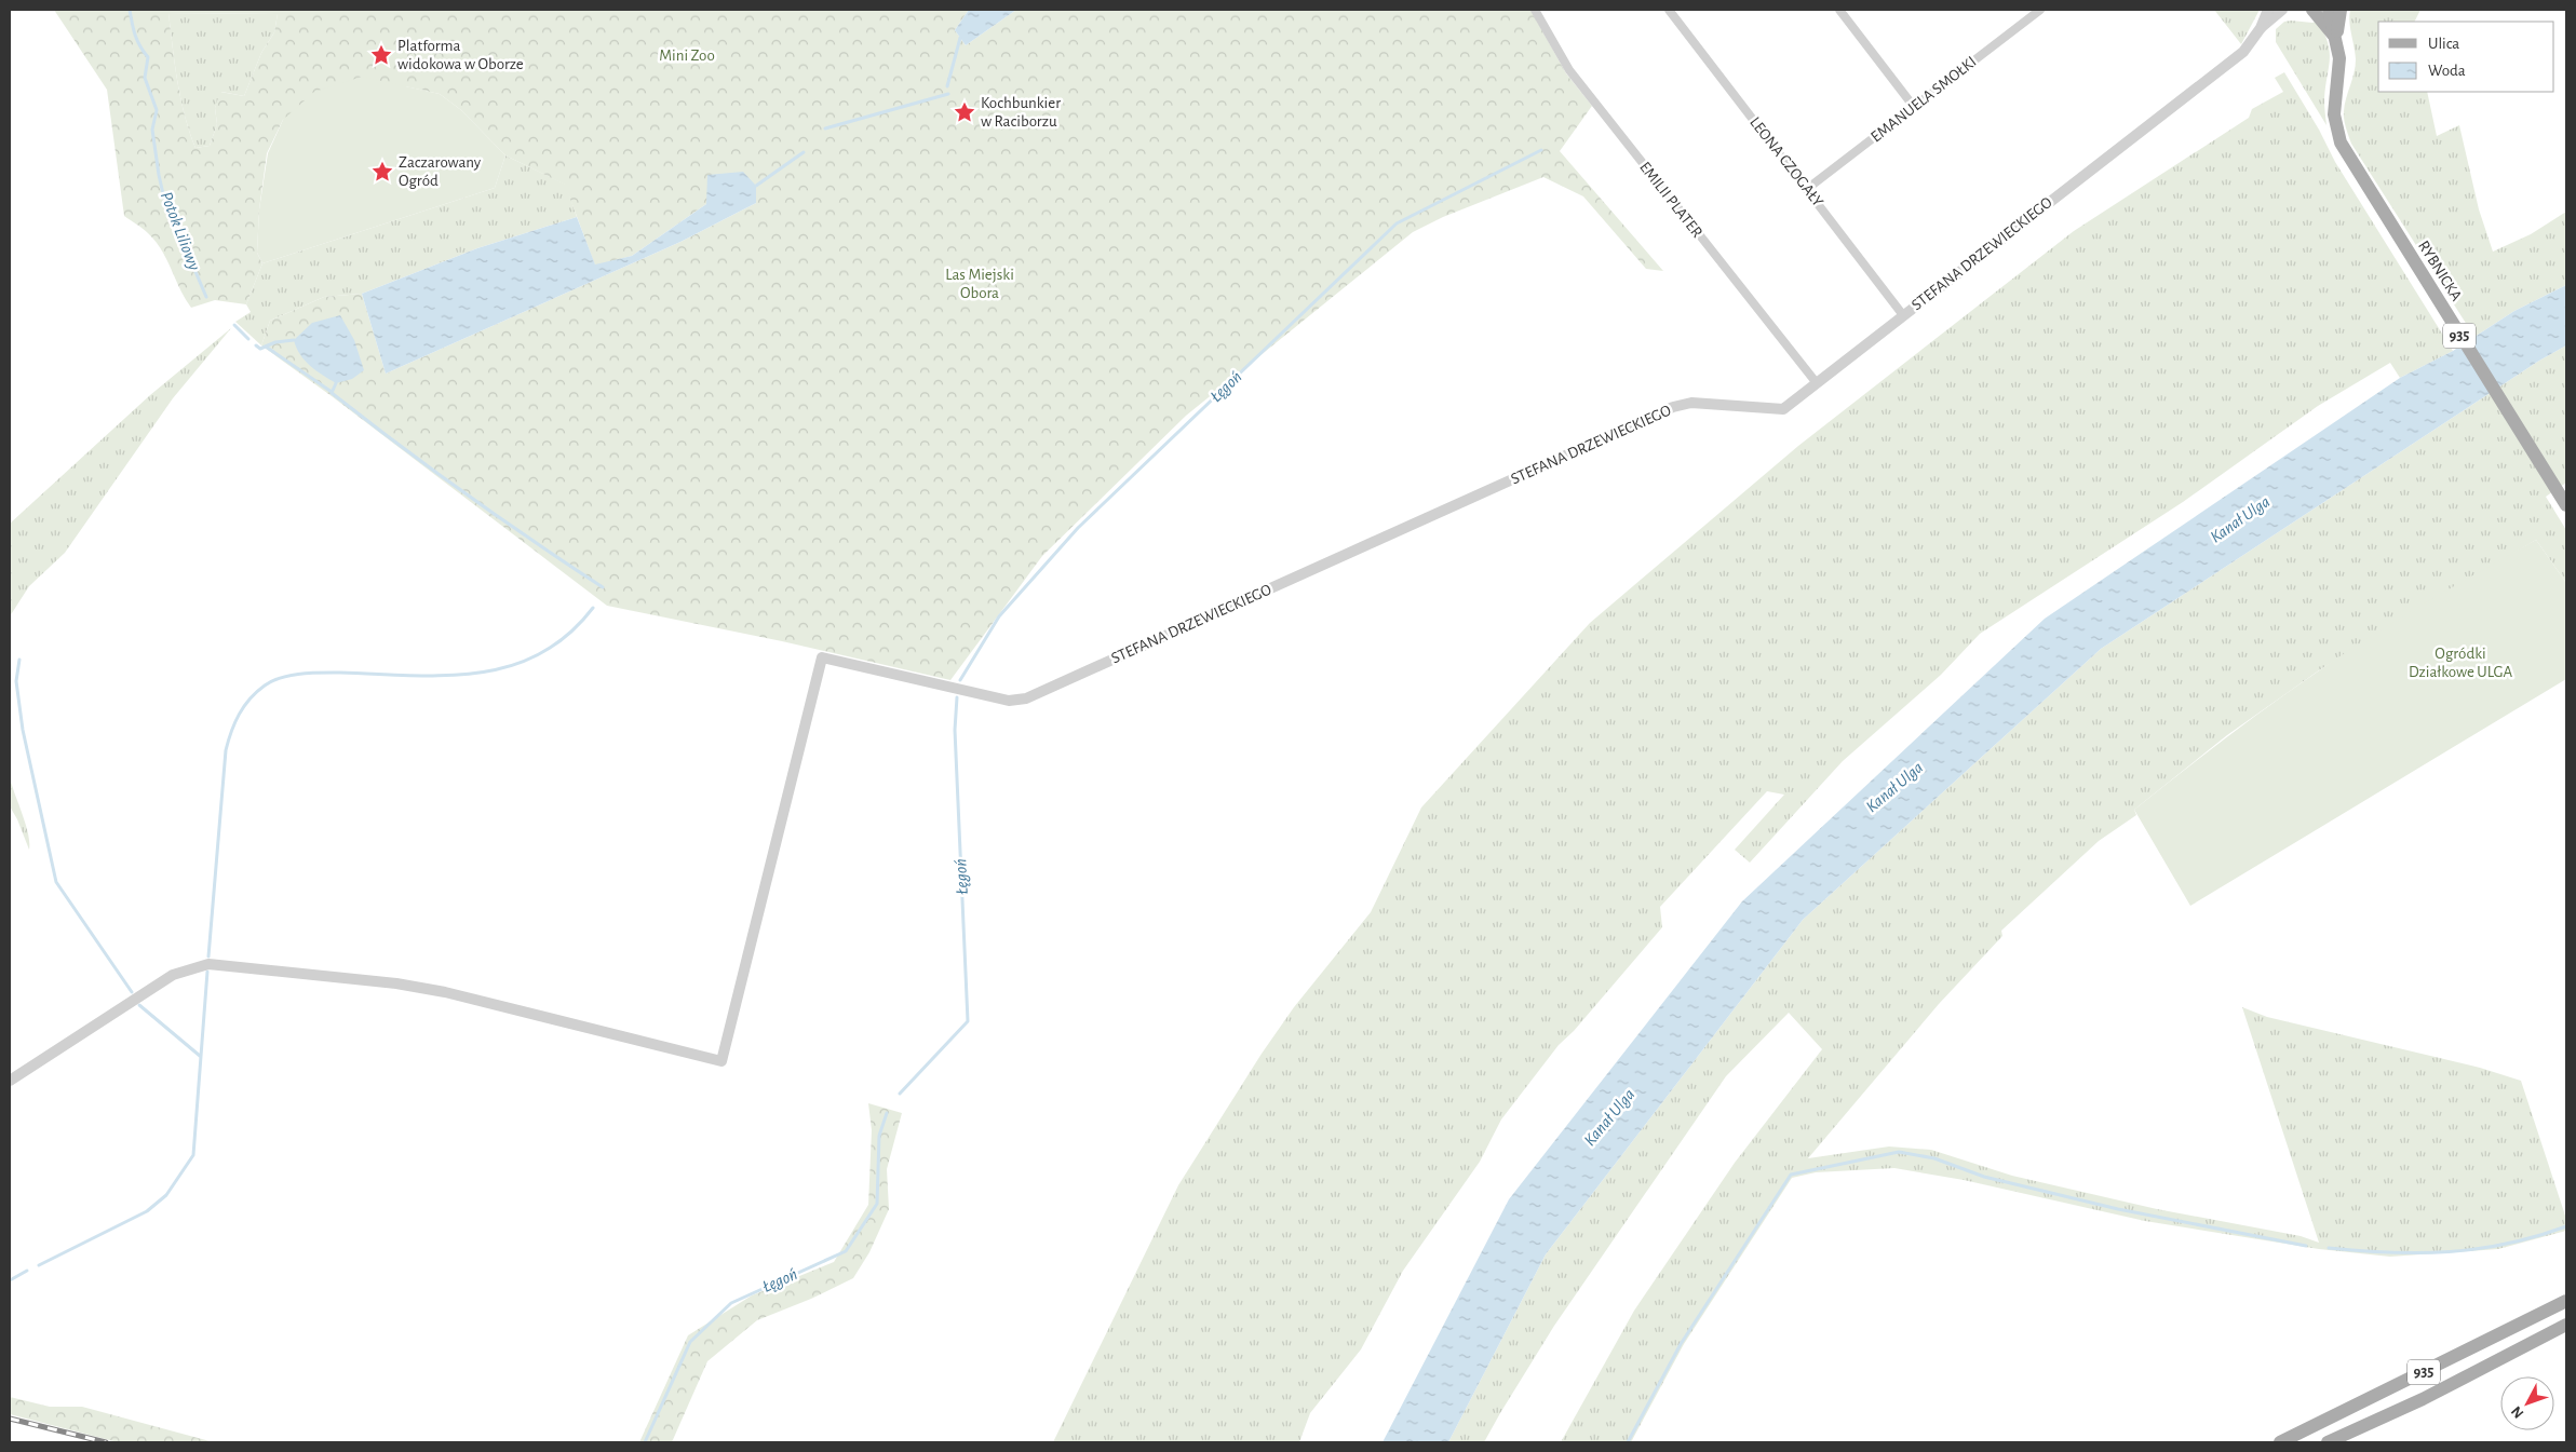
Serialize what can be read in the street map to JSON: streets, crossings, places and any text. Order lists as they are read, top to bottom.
{
  "streets": {
    "main road": ["RYBNICKA", "935"],
    "street": [
      "EMANUELA SMOŁKI",
      "LEONA CZOGAŁY",
      "EMILII PLATER",
      "STEFANA DRZEWIECKIEGO"
    ]
  },
  "crossings": [
    ["EMANUELA SMOŁKI", "LEONA CZOGAŁY"],
    ["LEONA CZOGAŁY", "STEFANA DRZEWIECKIEGO"],
    ["EMILII PLATER", "STEFANA DRZEWIECKIEGO"],
    ["RYBNICKA", "935"]
  ],
  "water": ["Potok Liliowy", "Łęgoń", "Kanał Ulga"],
  "parks": ["Mini Zoo", "Las Miejski Obora", "Ogródki Działkowe ULGA"],
  "places": {
    "place": ["Platforma widokowa w Oborze", "Kochbunkier w Raciborzu", "Zaczarowany Ogród"]
  },
  "legend": ["Ulica", "Woda"],
  "north": "bottom left"
}
